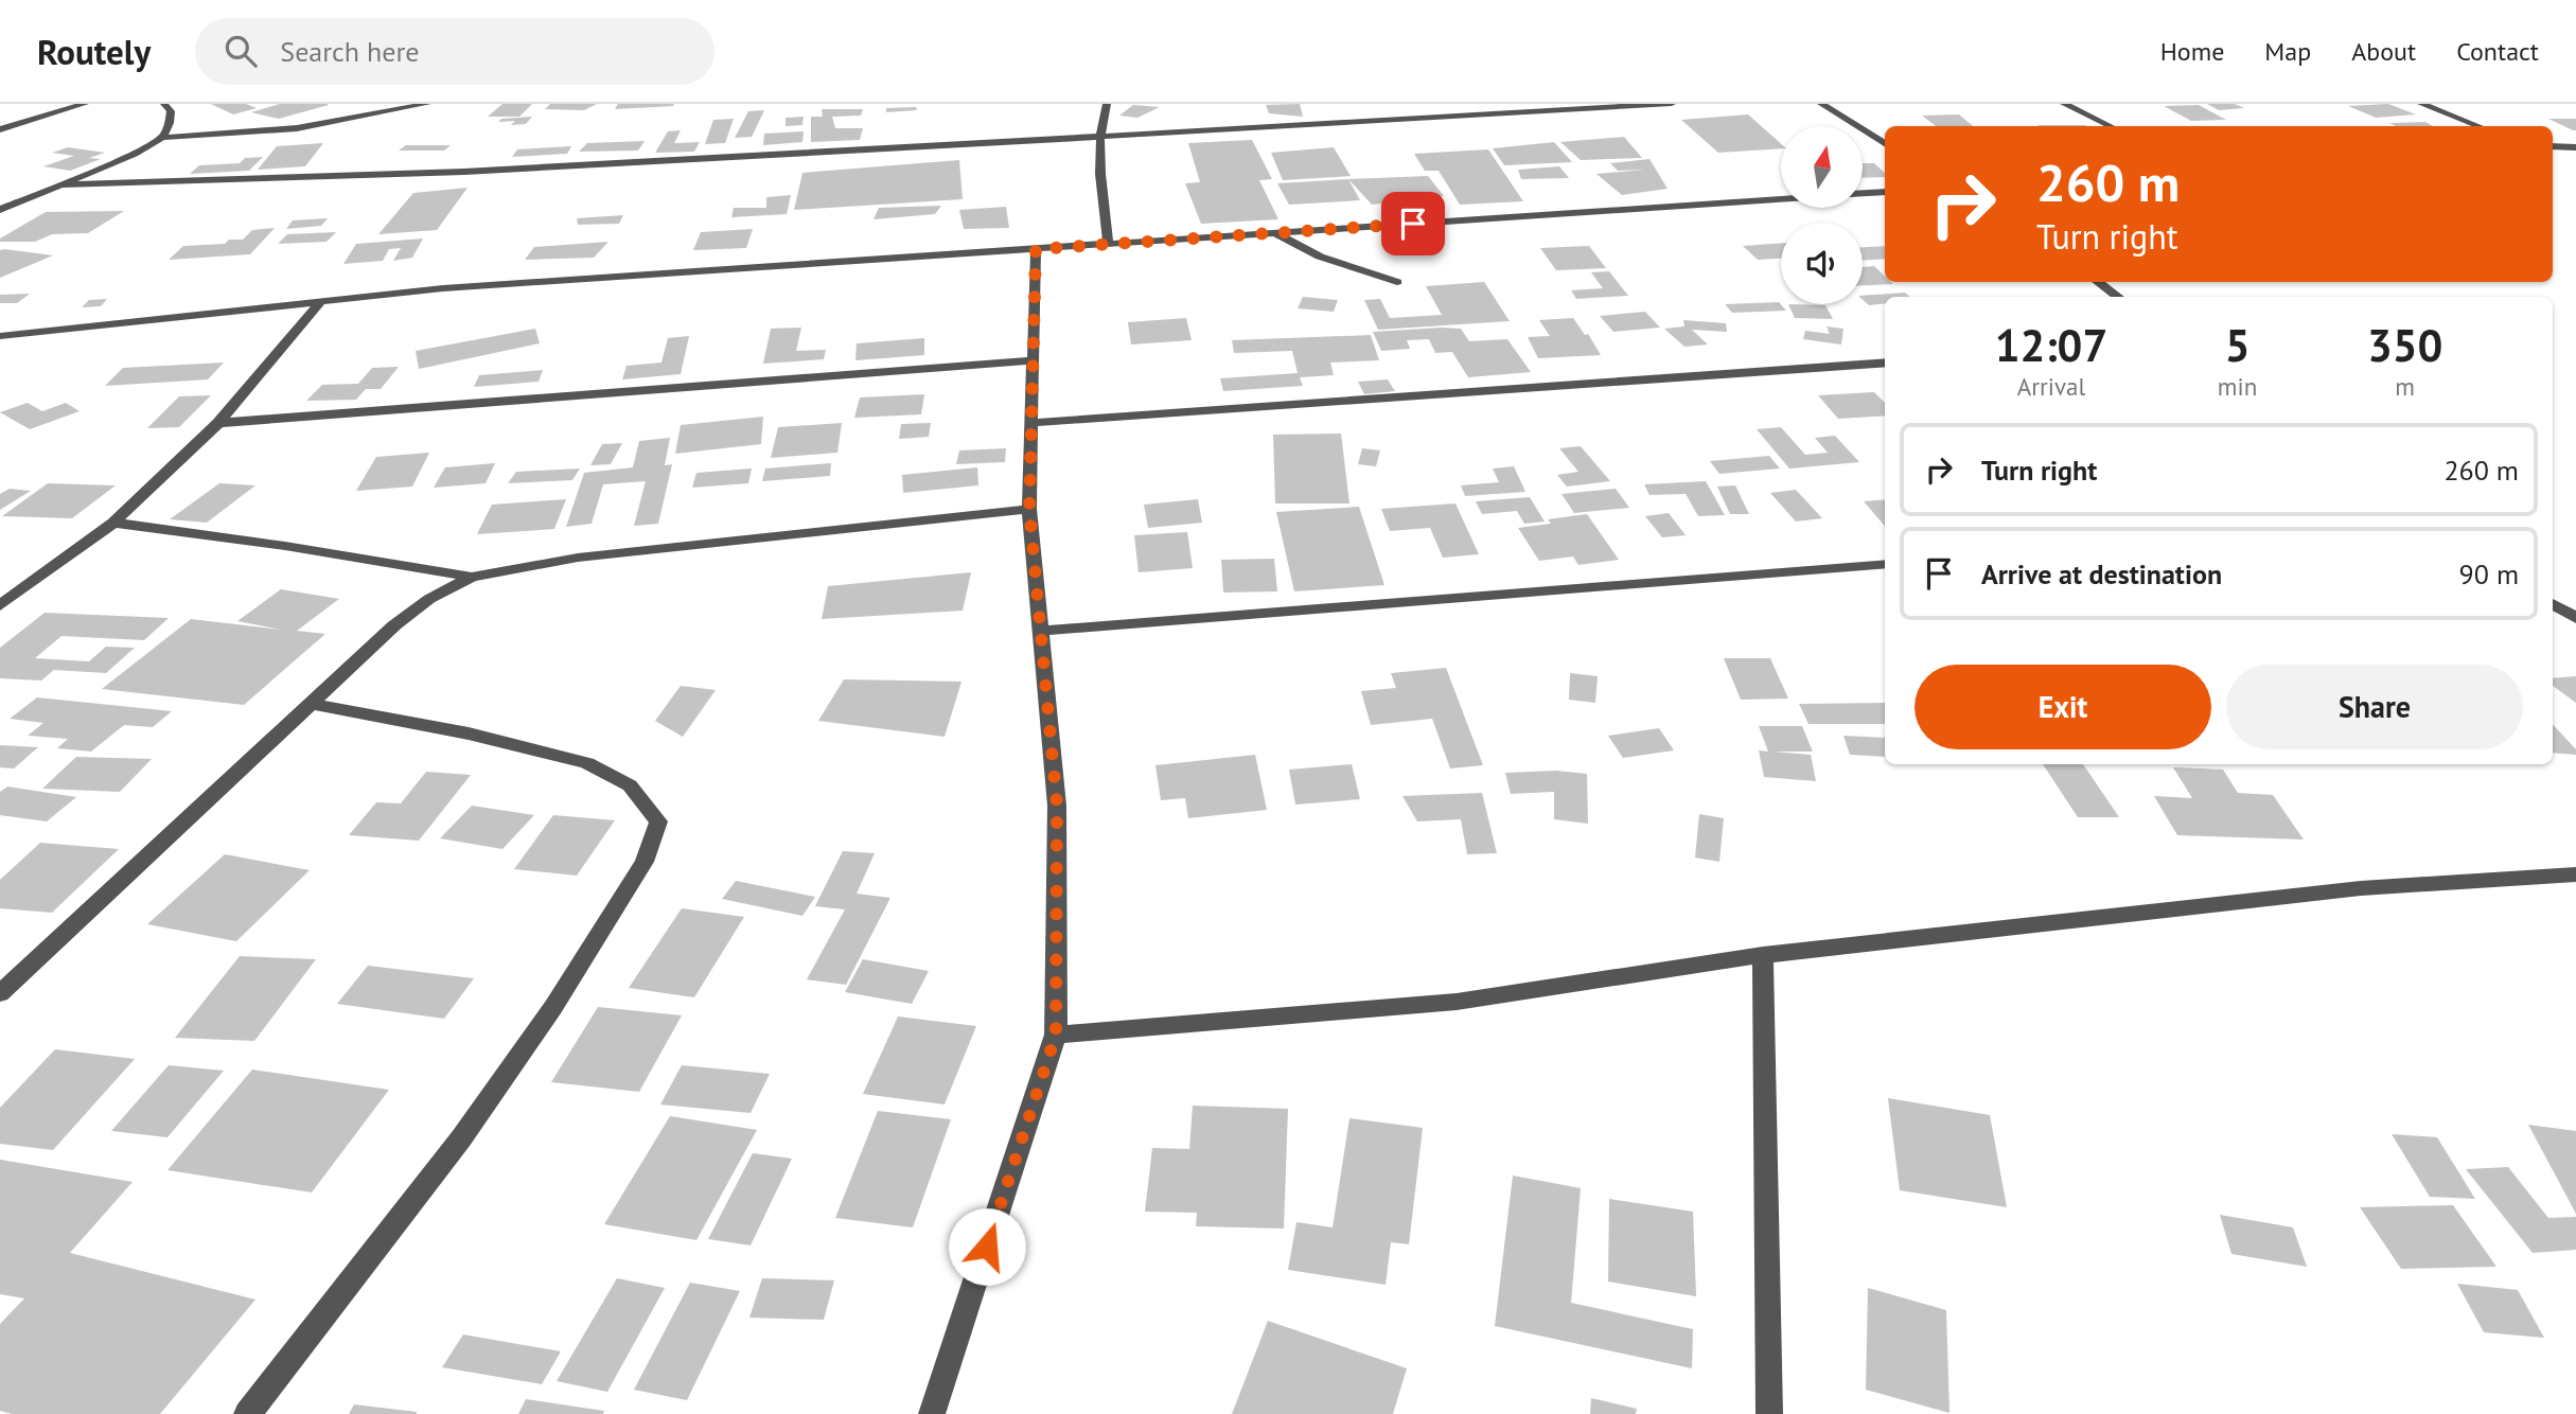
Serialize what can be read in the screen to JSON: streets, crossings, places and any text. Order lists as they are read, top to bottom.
{
  "north": "top",
  "page": {
    "header": "Routely",
    "search": "Search here",
    "nav": [
      "Home",
      "Map",
      "About",
      "Contact"
    ],
    "turn": ["260 m", "Turn right"],
    "eta": [
      "12:07",
      "Arrival",
      "5",
      "min",
      "350",
      "m"
    ],
    "list": [
      {
        "name": "Turn right",
        "value": "260 m"
      },
      {
        "name": "Arrive at destination",
        "value": "90 m"
      }
    ],
    "buttons": ["Exit", "Share"]
  }
}
